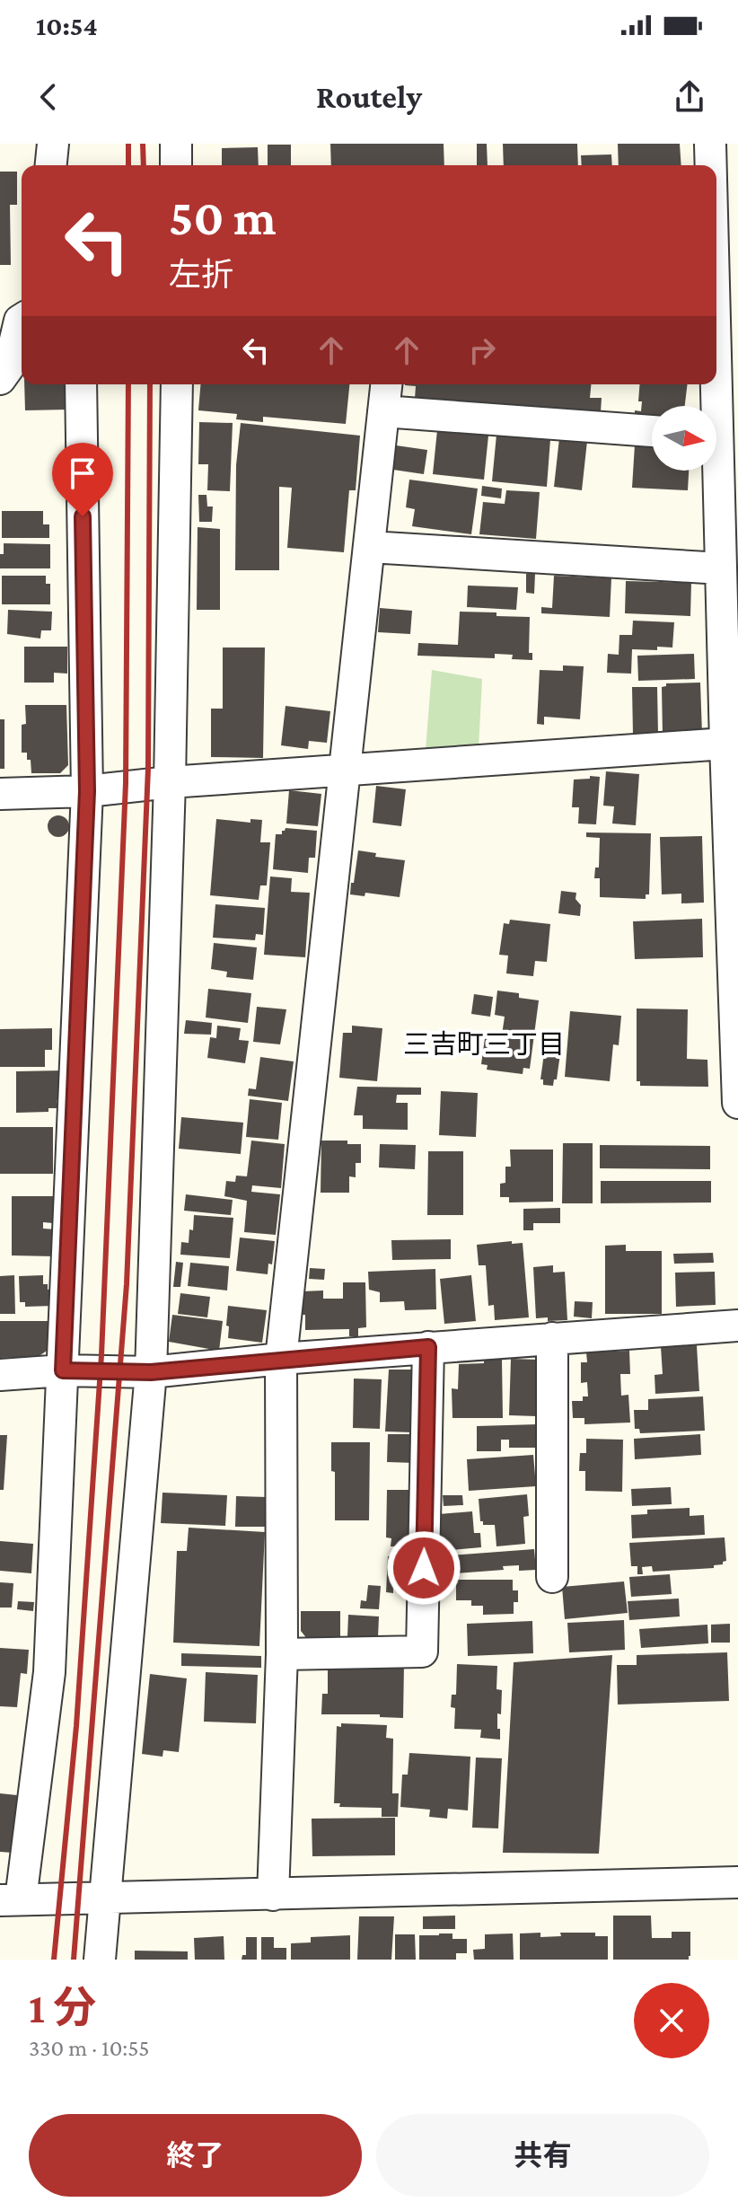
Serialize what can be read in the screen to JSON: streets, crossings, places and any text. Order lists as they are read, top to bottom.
{
  "districts": ["三吉町三丁目"],
  "north": "right",
  "page": {
    "status": "10:54",
    "header": "Routely",
    "turn": ["50 m", "左折"],
    "heading": ["1 分", "330 m · 10:55"],
    "buttons": ["終了", "共有"]
  }
}
